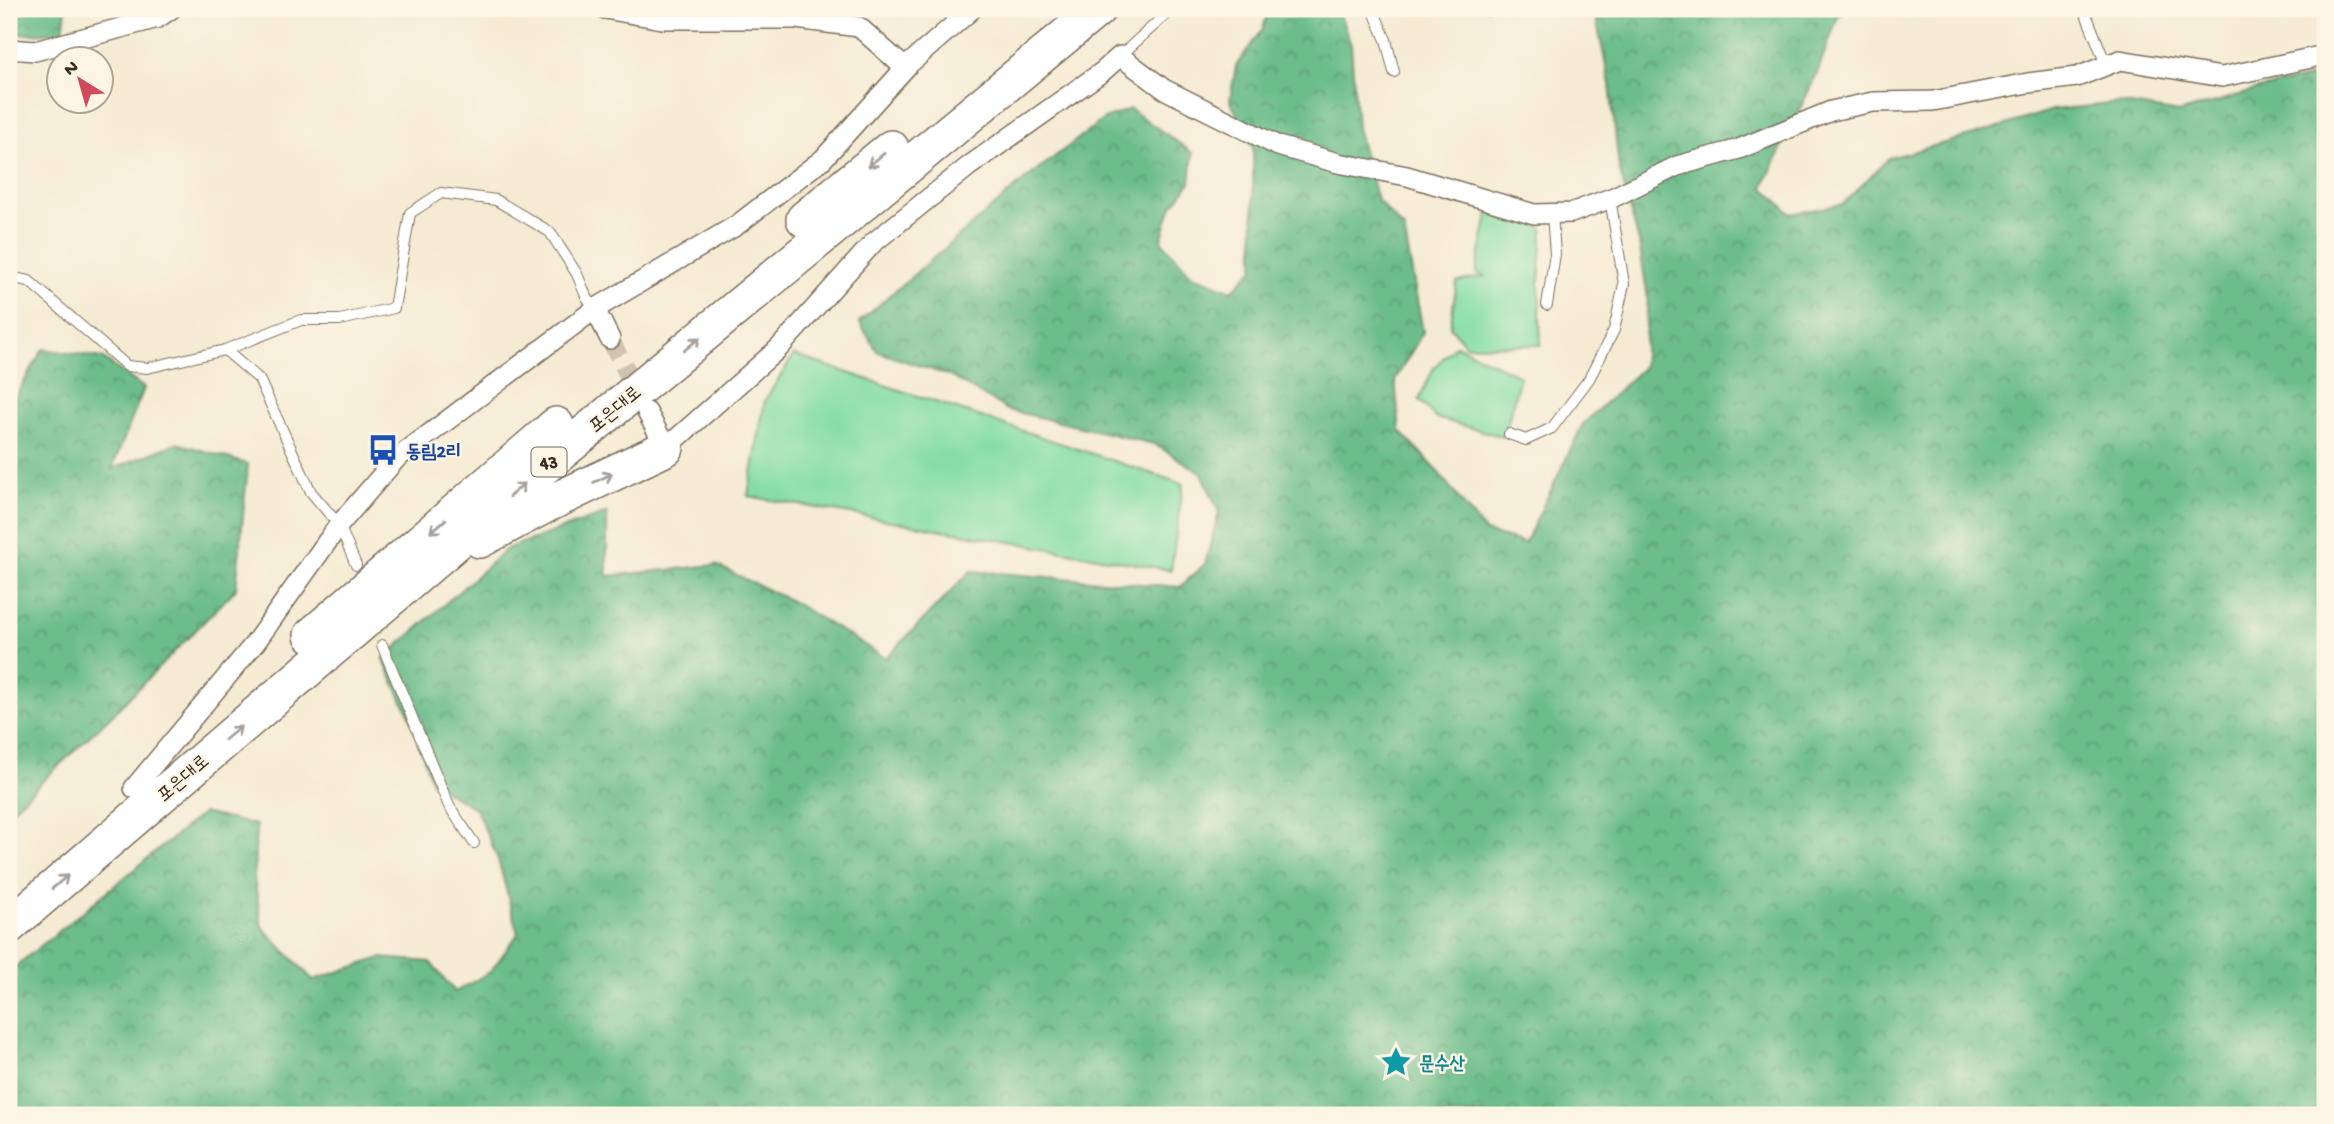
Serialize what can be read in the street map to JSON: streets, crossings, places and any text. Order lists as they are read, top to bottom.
{
  "streets": {
    "highway": ["포은대로", "43"]
  },
  "places": {
    "bus stop": ["동림2리"],
    "place": ["문수산"]
  },
  "north": "top left"
}
